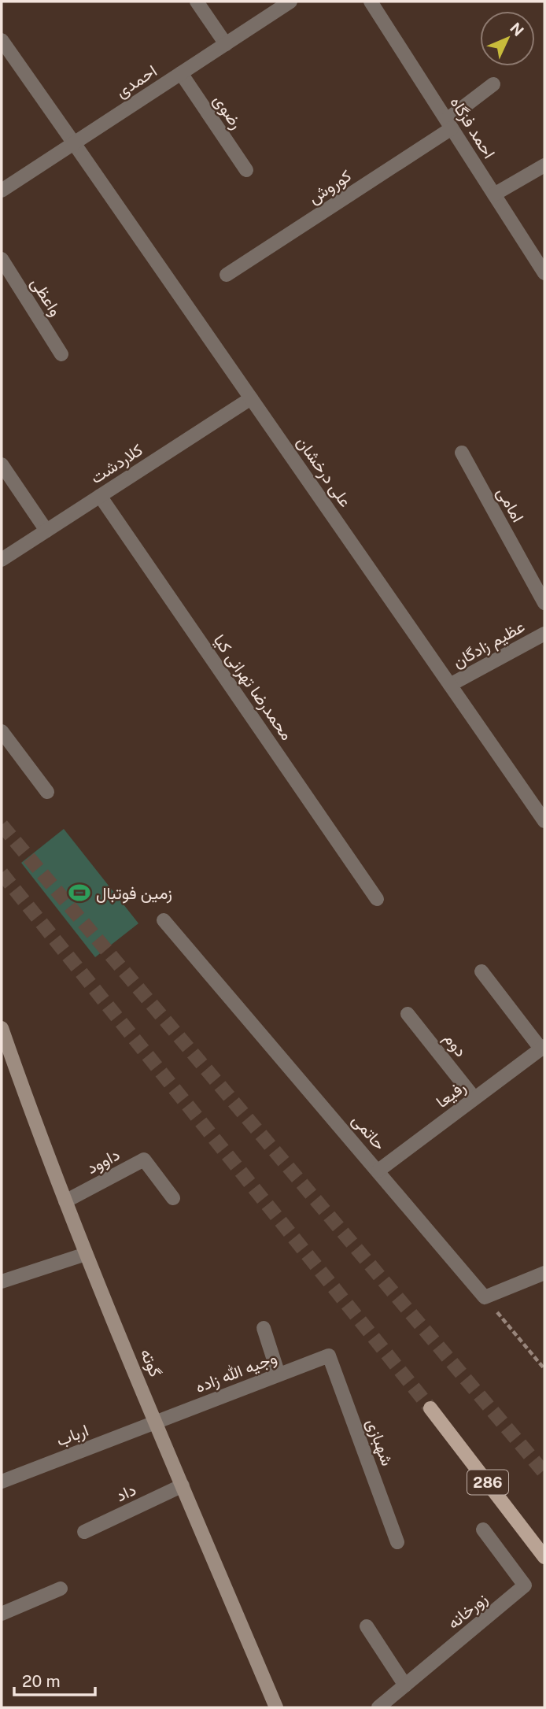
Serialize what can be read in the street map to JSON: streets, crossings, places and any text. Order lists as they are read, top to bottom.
{
  "streets": {
    "main road": ["گوته", "286"],
    "street": [
      "احمدی",
      "رضوی",
      "احمد فزگاه",
      "کوروش",
      "واعظی",
      "کلاردشت",
      "علی درخشان",
      "امامی",
      "عظیم زادگان",
      "محمدرضا تهرانی کیا",
      "دوم",
      "رفیعا",
      "حاتمی",
      "داوود",
      "وجیه الله زاده",
      "ارباب",
      "شهبازی",
      "داد",
      "زورخانه"
    ]
  },
  "crossings": [
    ["احمدی", "رضوی"],
    ["احمدی", "علی درخشان"],
    ["احمد فزگاه", "کوروش"],
    ["کلاردشت", "علی درخشان"],
    ["کلاردشت", "محمدرضا تهرانی کیا"],
    ["علی درخشان", "عظیم زادگان"],
    ["دوم", "رفیعا"],
    ["رفیعا", "حاتمی"],
    ["داوود", "گوته"],
    ["گوته", "وجیه الله زاده"],
    ["گوته", "ارباب"],
    ["گوته", "داد"],
    ["وجیه الله زاده", "ارباب"],
    ["وجیه الله زاده", "شهبازی"]
  ],
  "places": {
    "sports": ["زمین فوتبال"]
  },
  "scale_bar": "20 m",
  "north": "top right"
}
